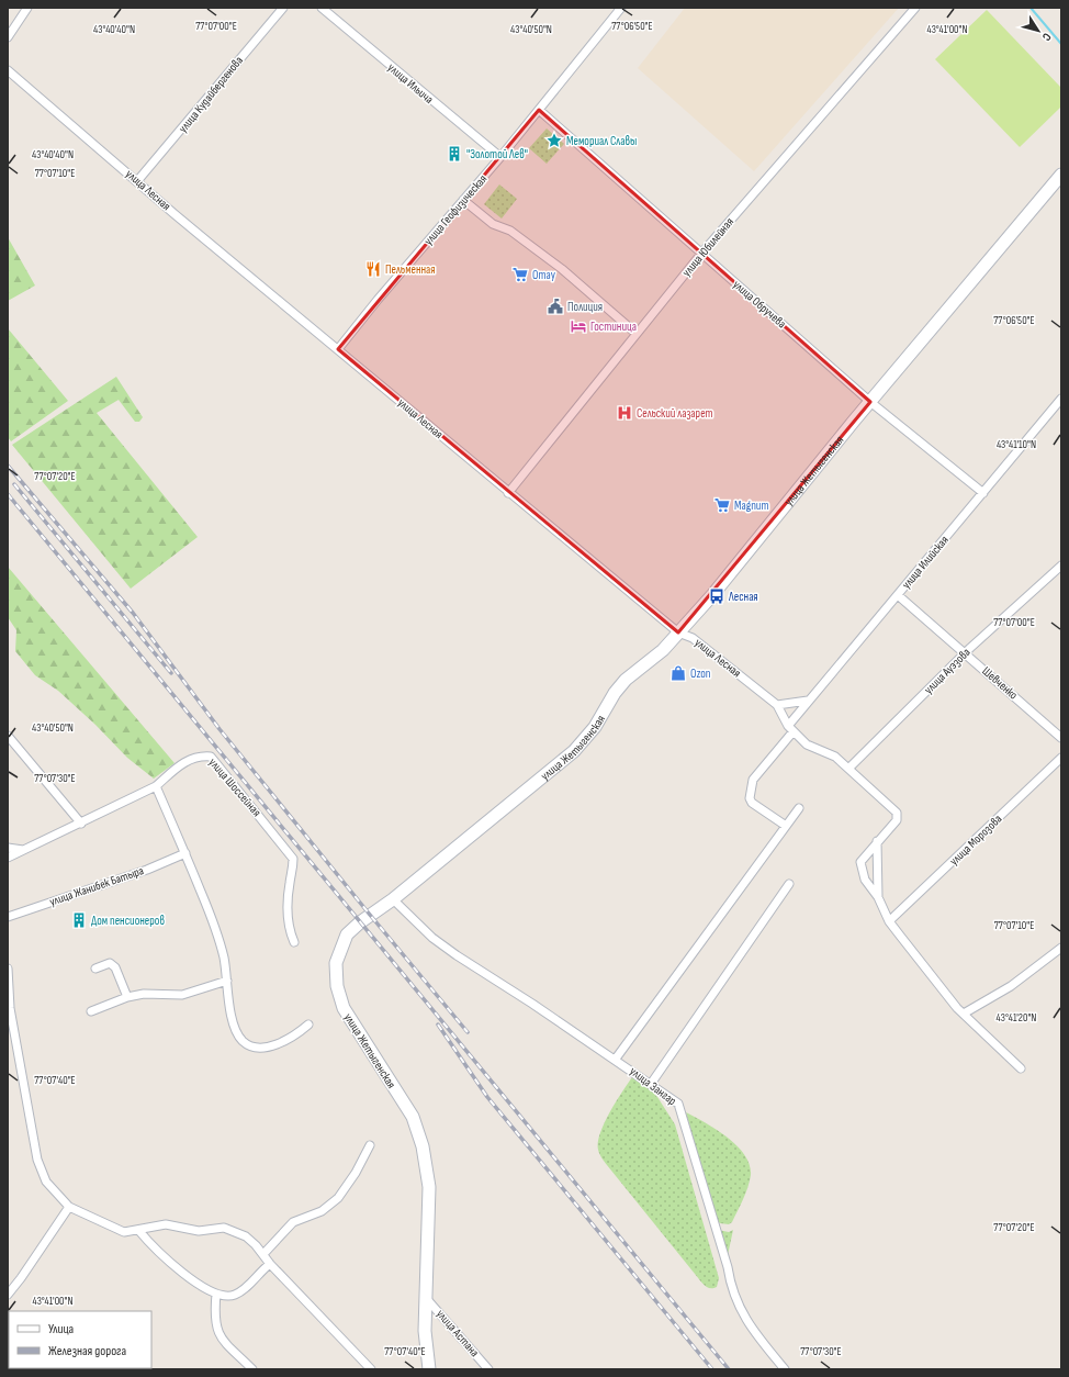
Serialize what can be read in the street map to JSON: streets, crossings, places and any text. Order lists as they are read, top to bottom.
{
  "streets": {
    "main road": ["улица Жетыгенская"],
    "street": [
      "улица Ильича",
      "улица Кудайбергенова",
      "улица Лесная",
      "улица Геофизическая",
      "улица Юбилейная",
      "улица Обручева",
      "улица Илийская",
      "улица Ауэзова",
      "Шевченко",
      "улица Шоссейная",
      "улица Морозова",
      "улица Жанибек Батыра",
      "улица Зангар",
      "улица Астана"
    ]
  },
  "crossings": [
    ["улица Ильича", "улица Геофизическая"],
    ["улица Кудайбергенова", "улица Лесная"],
    ["улица Лесная", "улица Геофизическая"],
    ["улица Лесная", "улица Юбилейная"],
    ["улица Лесная", "улица Жетыгенская"],
    ["улица Лесная", "улица Илийская"],
    ["улица Лесная", "улица Ауэзова"],
    ["улица Геофизическая", "улица Обручева"],
    ["улица Юбилейная", "улица Обручева"],
    ["улица Обручева", "улица Жетыгенская"],
    ["улица Обручева", "улица Илийская"],
    ["улица Жетыгенская", "улица Зангар"],
    ["улица Жетыгенская", "улица Астана"],
    ["улица Илийская", "Шевченко"],
    ["улица Ауэзова", "Шевченко"]
  ],
  "places": {
    "place": ["Мемориал Славы"],
    "building": ["\"Золотой Лев\"", "Дом пенсионеров"],
    "restaurant": ["Пельменная"],
    "supermarket": ["Отау", "Magnum"],
    "public building": ["Полиция"],
    "hotel": ["Гостиница"],
    "hospital": ["Сельский лазарет"],
    "bus stop": ["Лесная"],
    "shop": ["Ozon"]
  },
  "legend": ["Улица", "Железная дорога"],
  "north": "bottom right",
  "coordinates": [
    "77°07'00\"E",
    "77°06'50\"E",
    "43°40'40\"N",
    "43°40'50\"N",
    "43°41'00\"N",
    "77°07'10\"E",
    "43°41'10\"N",
    "77°07'20\"E",
    "77°07'30\"E",
    "43°41'20\"N",
    "77°07'40\"E"
  ]
}
